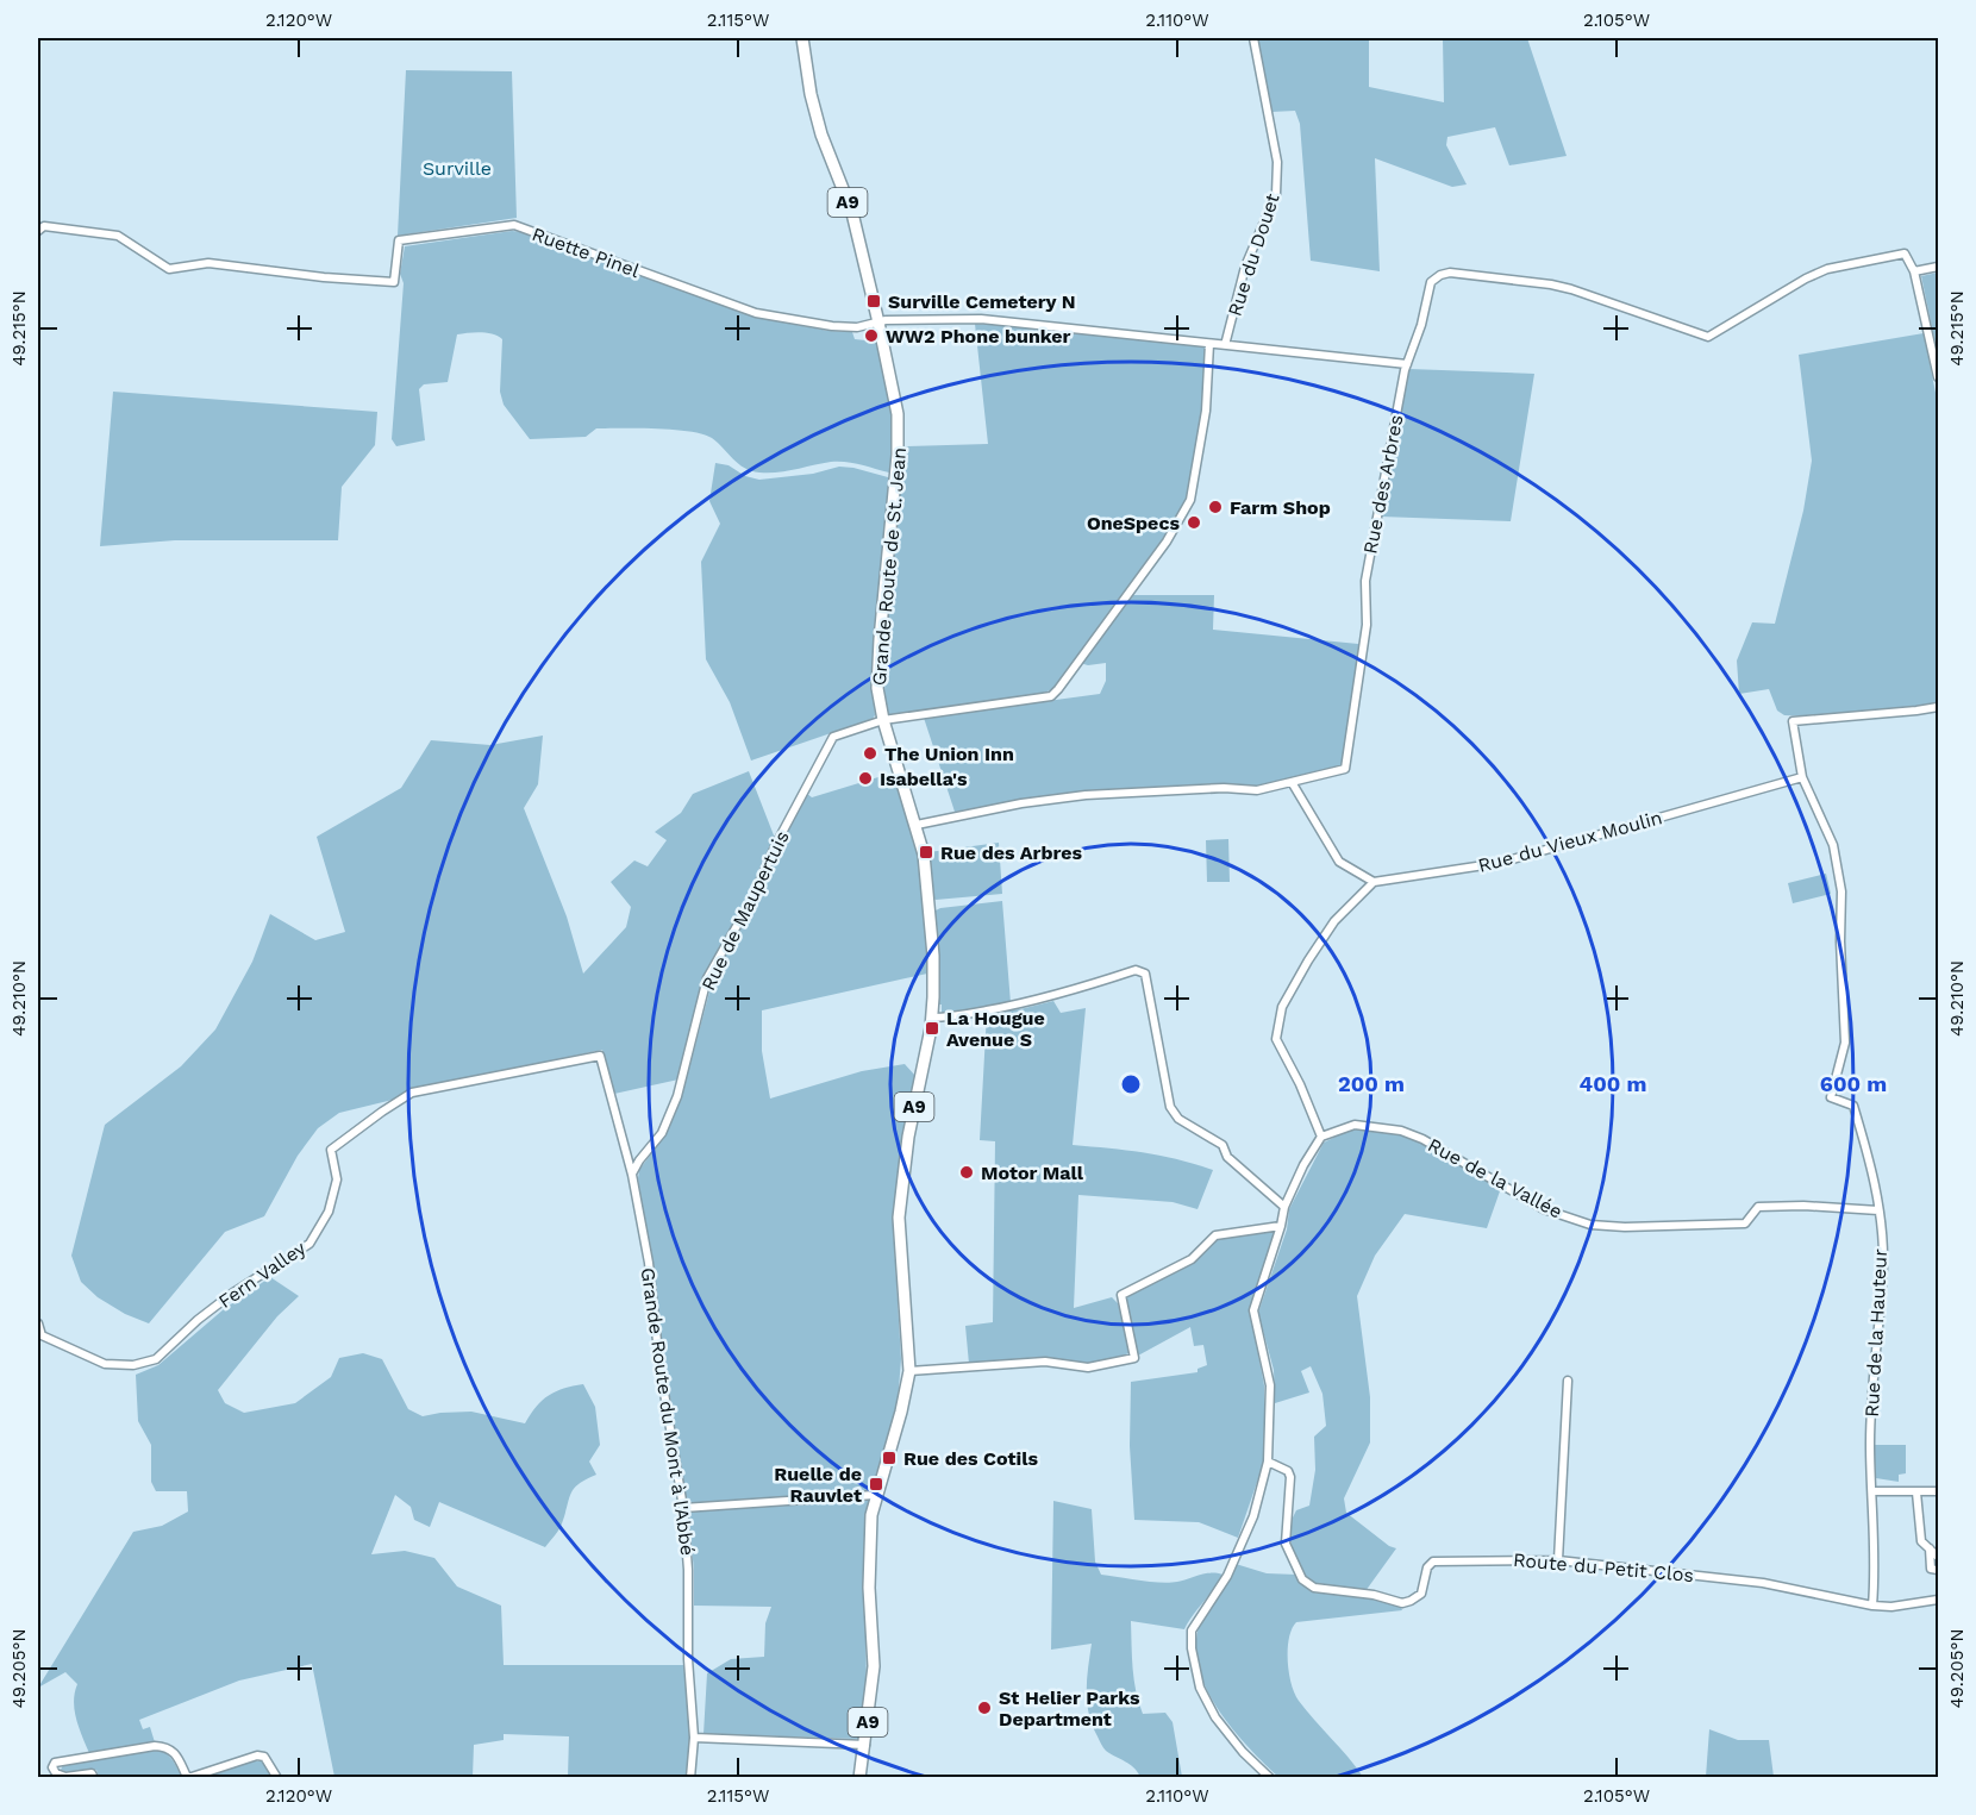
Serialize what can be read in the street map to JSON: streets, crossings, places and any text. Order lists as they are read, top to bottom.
{
  "streets": {
    "main road": ["A9", "Grande Route de St. Jean"],
    "street": [
      "Ruette Pinel",
      "Rue du Douet",
      "Rue des Arbres",
      "Rue du Vieux Moulin",
      "Rue de Maupertuis",
      "Rue de la Vallée",
      "Fern Valley",
      "Rue de la Hauteur",
      "Grande Route du Mont à l'Abbé",
      "Route du Petit Clos"
    ]
  },
  "crossings": [
    ["Ruette Pinel", "Grande Route de St. Jean"],
    ["Rue des Arbres", "Grande Route de St. Jean"],
    ["Grande Route de St. Jean", "Rue de Maupertuis"],
    ["Rue du Vieux Moulin", "Rue de la Hauteur"],
    ["Rue de Maupertuis", "Fern Valley"],
    ["Rue de Maupertuis", "Grande Route du Mont à l'Abbé"],
    ["Rue de la Vallée", "Rue de la Hauteur"],
    ["Fern Valley", "Grande Route du Mont à l'Abbé"],
    ["Rue de la Hauteur", "Route du Petit Clos"]
  ],
  "parks": ["Surville"],
  "places": {
    "transit": [
      "Surville Cemetery N",
      "Rue des Arbres",
      "La Hougue Avenue S",
      "Rue des Cotils",
      "Ruelle de Rauvlet"
    ],
    "other": [
      "WW2 Phone bunker",
      "Farm Shop",
      "OneSpecs",
      "The Union Inn",
      "Isabella's",
      "Motor Mall",
      "St Helier Parks Department"
    ]
  },
  "coordinates": [
    "2.120°W",
    "2.115°W",
    "2.110°W",
    "2.105°W",
    "49.215°N",
    "49.210°N",
    "49.205°N"
  ],
  "rings": ["200 m", "400 m", "600 m"]
}
